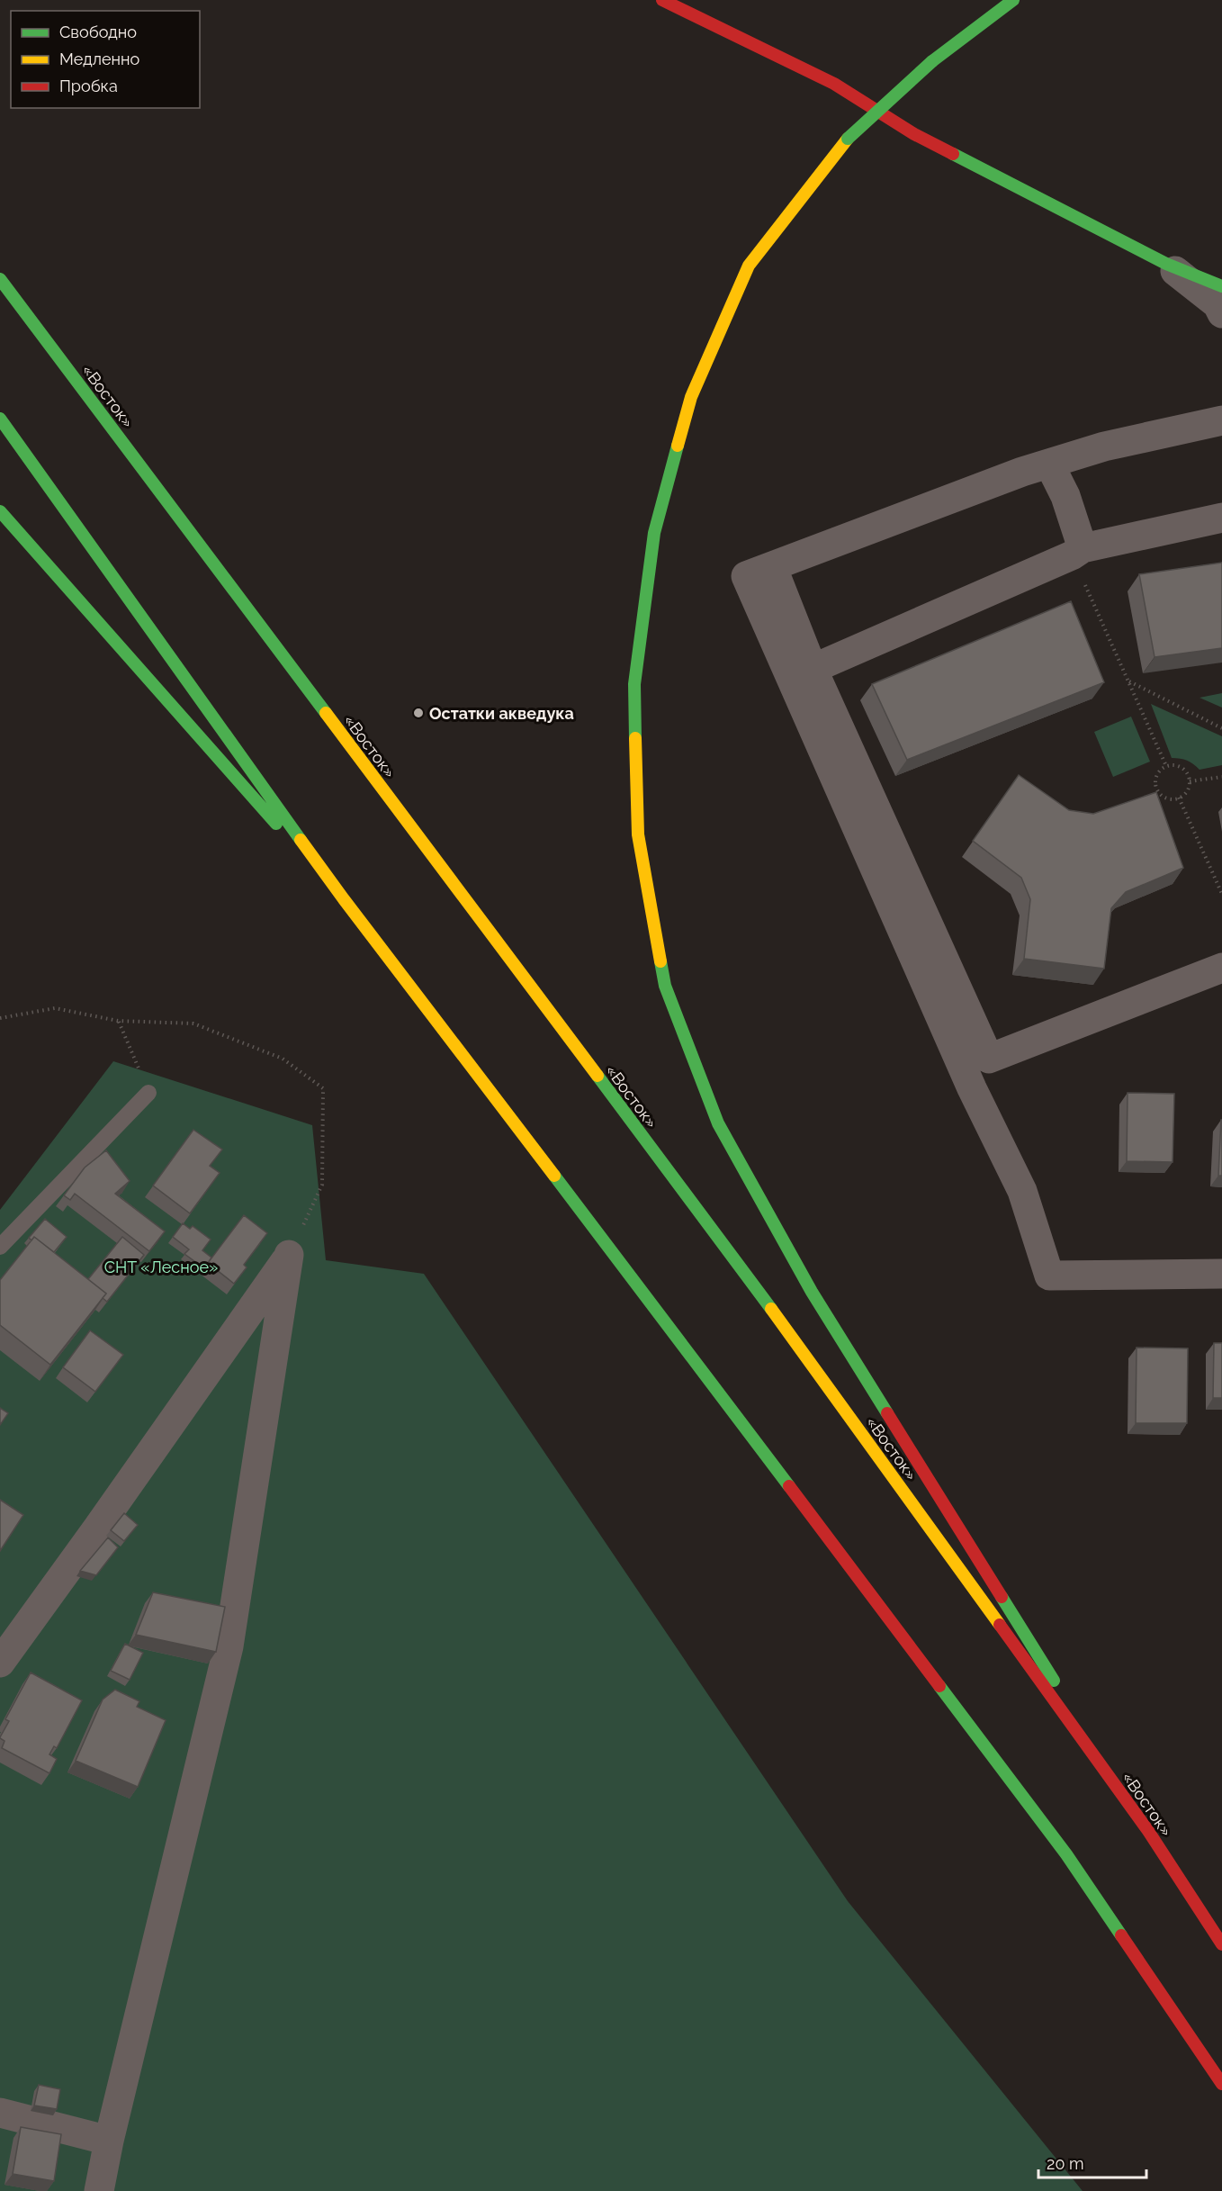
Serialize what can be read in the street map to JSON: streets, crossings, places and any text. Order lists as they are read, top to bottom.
{
  "streets": {
    "main road": ["«Восток»"]
  },
  "parks": ["СНТ «Лесное»"],
  "places": ["Остатки акведука"],
  "legend": ["Свободно", "Медленно", "Пробка"],
  "scale_bar": "20 m"
}
